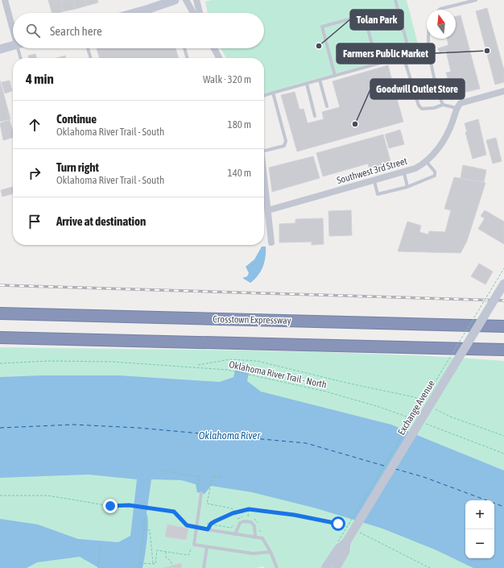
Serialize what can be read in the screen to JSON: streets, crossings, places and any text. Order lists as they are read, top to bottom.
{
  "streets": {
    "highway": ["Crosstown Expressway"],
    "main road": ["Exchange Avenue"],
    "street": ["Southwest 3rd Street"],
    "path": ["Oklahoma River Trail - North"]
  },
  "water": ["Oklahoma River"],
  "places": ["Tolan Park", "Farmers Public Market", "Goodwill Outlet Store"],
  "north": "top",
  "page": {
    "search": "Search here",
    "heading": ["4 min", "Walk · 320 m"],
    "list": [
      ["Continue", "Oklahoma River Trail - South", "180 m"],
      ["Turn right", "Oklahoma River Trail - South", "140 m"],
      "Arrive at destination"
    ],
    "map_buttons": ["+", "−"]
  }
}
